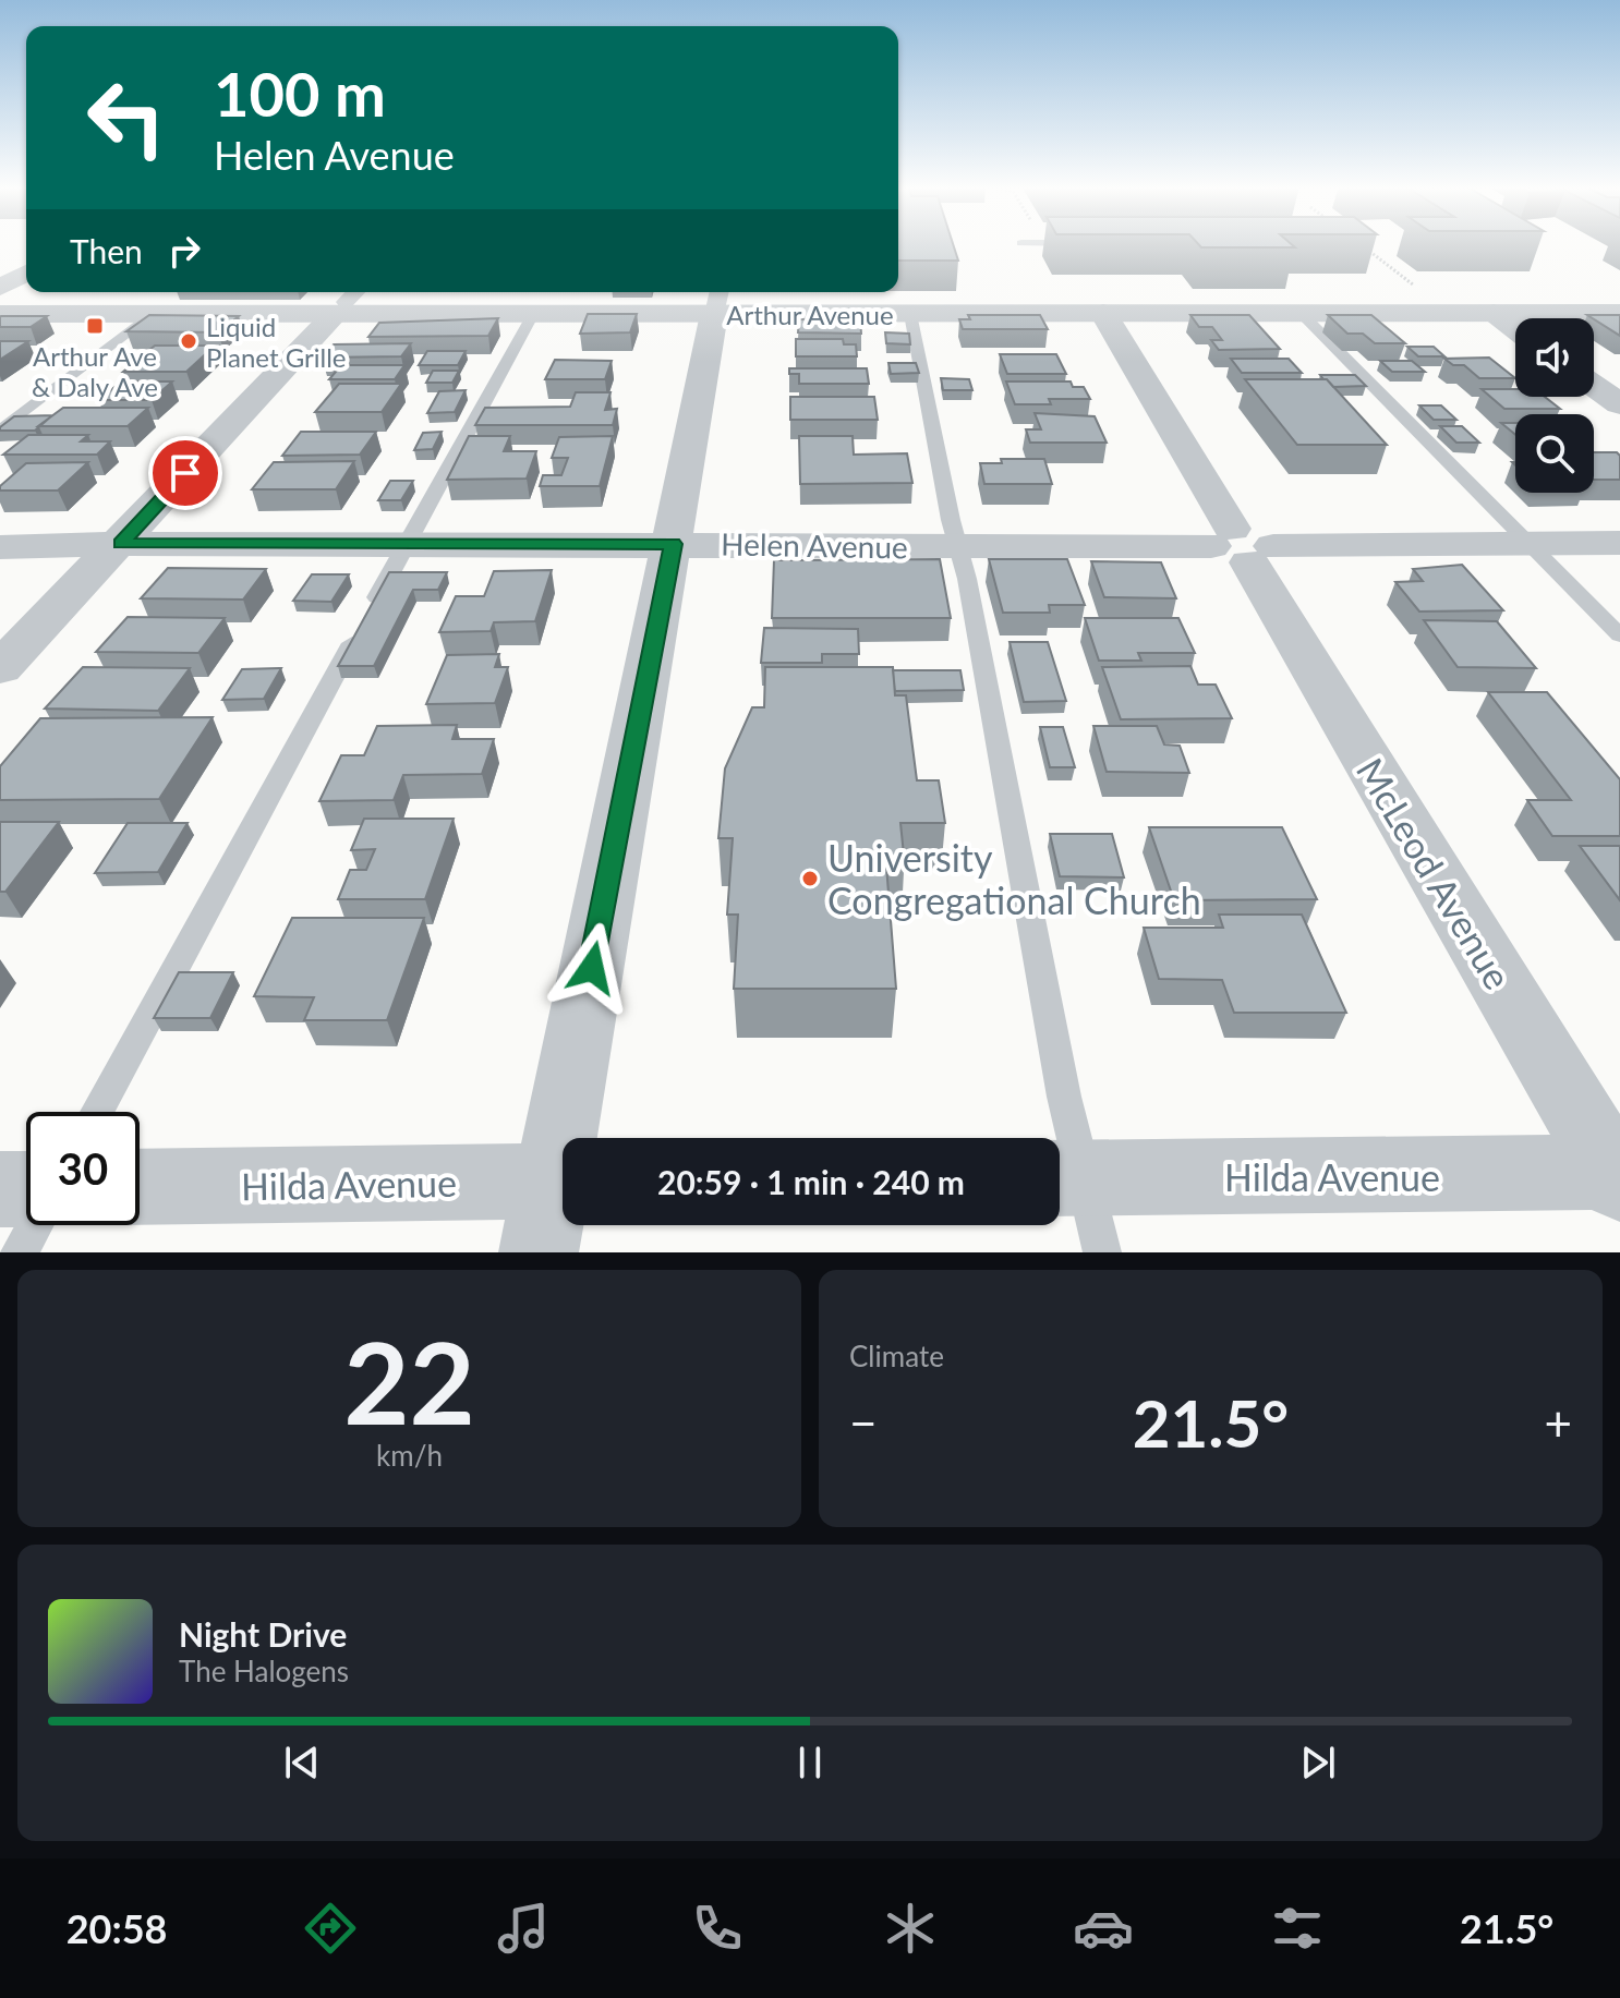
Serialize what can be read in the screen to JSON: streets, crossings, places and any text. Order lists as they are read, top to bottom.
{
  "streets": {
    "street": [
      "Arthur Avenue",
      "Helen Avenue",
      "McLeod Avenue",
      "Hilda Avenue"
    ]
  },
  "crossings": [
    ["Arthur Avenue", "McLeod Avenue"],
    ["Helen Avenue", "McLeod Avenue"],
    ["McLeod Avenue", "Hilda Avenue"]
  ],
  "places": {
    "transit": ["Arthur Ave & Daly Ave"],
    "other": ["Liquid Planet Grille", "University Congregational Church"]
  },
  "page": {
    "turn": ["100 m", "Helen Avenue"],
    "then": "Then",
    "limit": "30",
    "trip": "20:59 · 1 min · 240 m",
    "tile": [
      ["22", "km/h"],
      "Climate"
    ],
    "heat": ["−", "21.5°", "+"],
    "song": ["Night Drive", "The Halogens"],
    "tabs": ["20:58", "21.5°"]
  }
}
